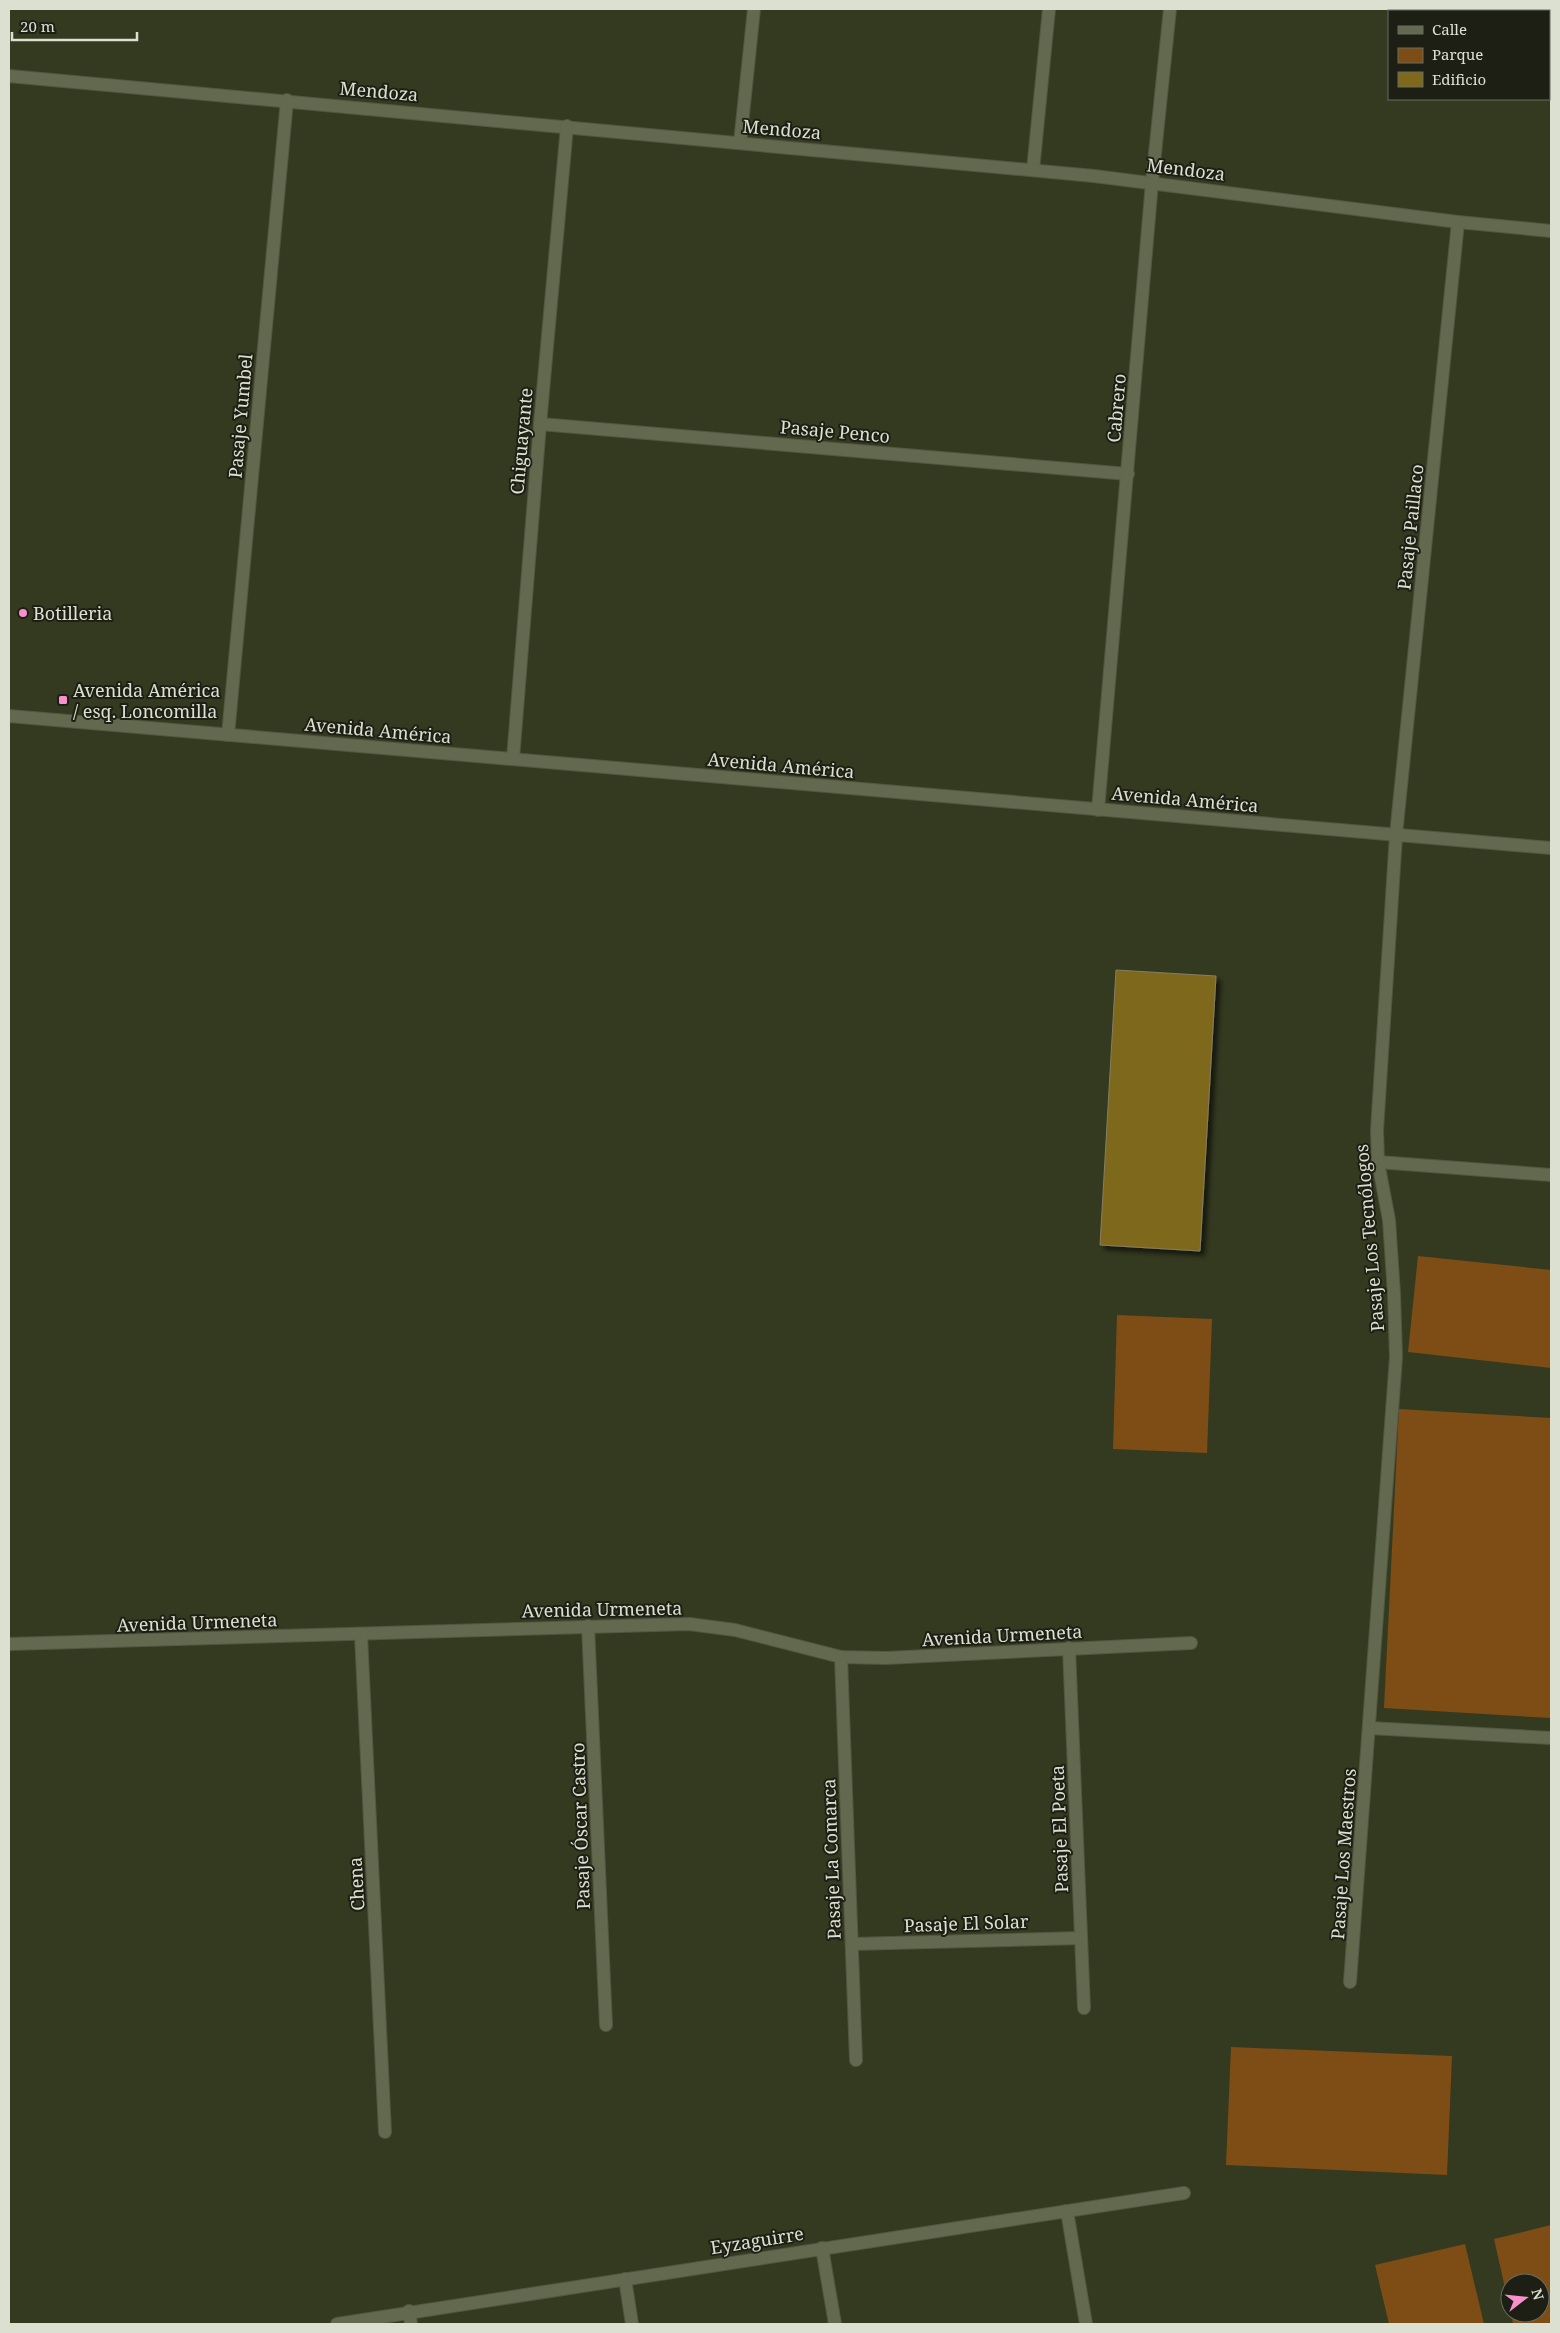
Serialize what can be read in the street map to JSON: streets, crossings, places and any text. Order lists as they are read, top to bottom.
{
  "streets": {
    "street": [
      "Mendoza",
      "Cabrero",
      "Pasaje Yumbel",
      "Pasaje Penco",
      "Chiguayante",
      "Pasaje Paillaco",
      "Avenida América",
      "Pasaje Los Tecnólogos",
      "Avenida Urmeneta",
      "Pasaje Óscar Castro",
      "Pasaje El Poeta",
      "Pasaje Los Maestros",
      "Pasaje La Comarca",
      "Chena",
      "Pasaje El Solar",
      "Eyzaguirre"
    ]
  },
  "crossings": [
    ["Mendoza", "Cabrero"],
    ["Mendoza", "Pasaje Yumbel"],
    ["Mendoza", "Chiguayante"],
    ["Mendoza", "Pasaje Paillaco"],
    ["Cabrero", "Pasaje Penco"],
    ["Cabrero", "Avenida América"],
    ["Pasaje Yumbel", "Avenida América"],
    ["Pasaje Penco", "Chiguayante"],
    ["Chiguayante", "Avenida América"],
    ["Pasaje Paillaco", "Avenida América"],
    ["Pasaje Paillaco", "Pasaje Los Tecnólogos"],
    ["Avenida América", "Pasaje Los Tecnólogos"],
    ["Pasaje Los Tecnólogos", "Pasaje Los Maestros"],
    ["Avenida Urmeneta", "Pasaje Óscar Castro"],
    ["Avenida Urmeneta", "Pasaje El Poeta"],
    ["Avenida Urmeneta", "Pasaje La Comarca"],
    ["Avenida Urmeneta", "Chena"],
    ["Pasaje El Poeta", "Pasaje El Solar"],
    ["Pasaje La Comarca", "Pasaje El Solar"]
  ],
  "places": {
    "other": ["Botilleria"],
    "transit": ["Avenida América / esq. Loncomilla"]
  },
  "legend": ["Calle", "Parque", "Edificio"],
  "scale_bar": "20 m",
  "north": "right"
}
